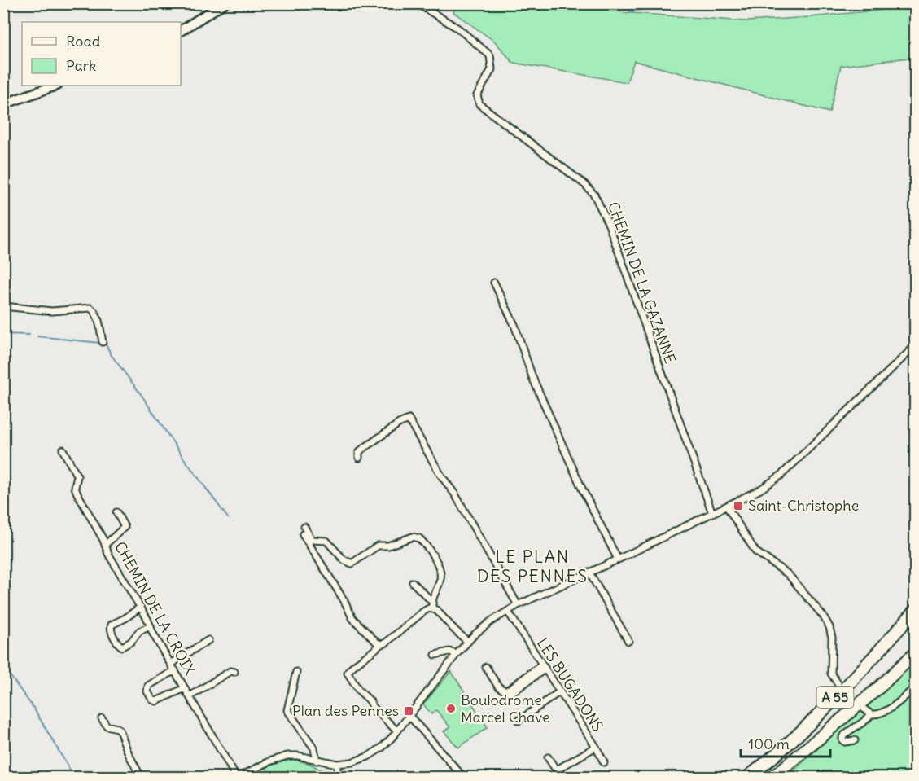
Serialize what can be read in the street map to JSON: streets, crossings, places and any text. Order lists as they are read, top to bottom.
{
  "streets": {
    "highway": ["A 55"],
    "street": ["CHEMIN DE LA GAZANNE", "CHEMIN DE LA CROIX", "LES BUGADONS"]
  },
  "districts": ["LE PLAN DES PENNES"],
  "places": {
    "transit": ["Saint-Christophe", "Plan des Pennes"],
    "other": ["Boulodrome Marcel Chave"]
  },
  "legend": ["Road", "Park"],
  "scale_bar": "100 m"
}
